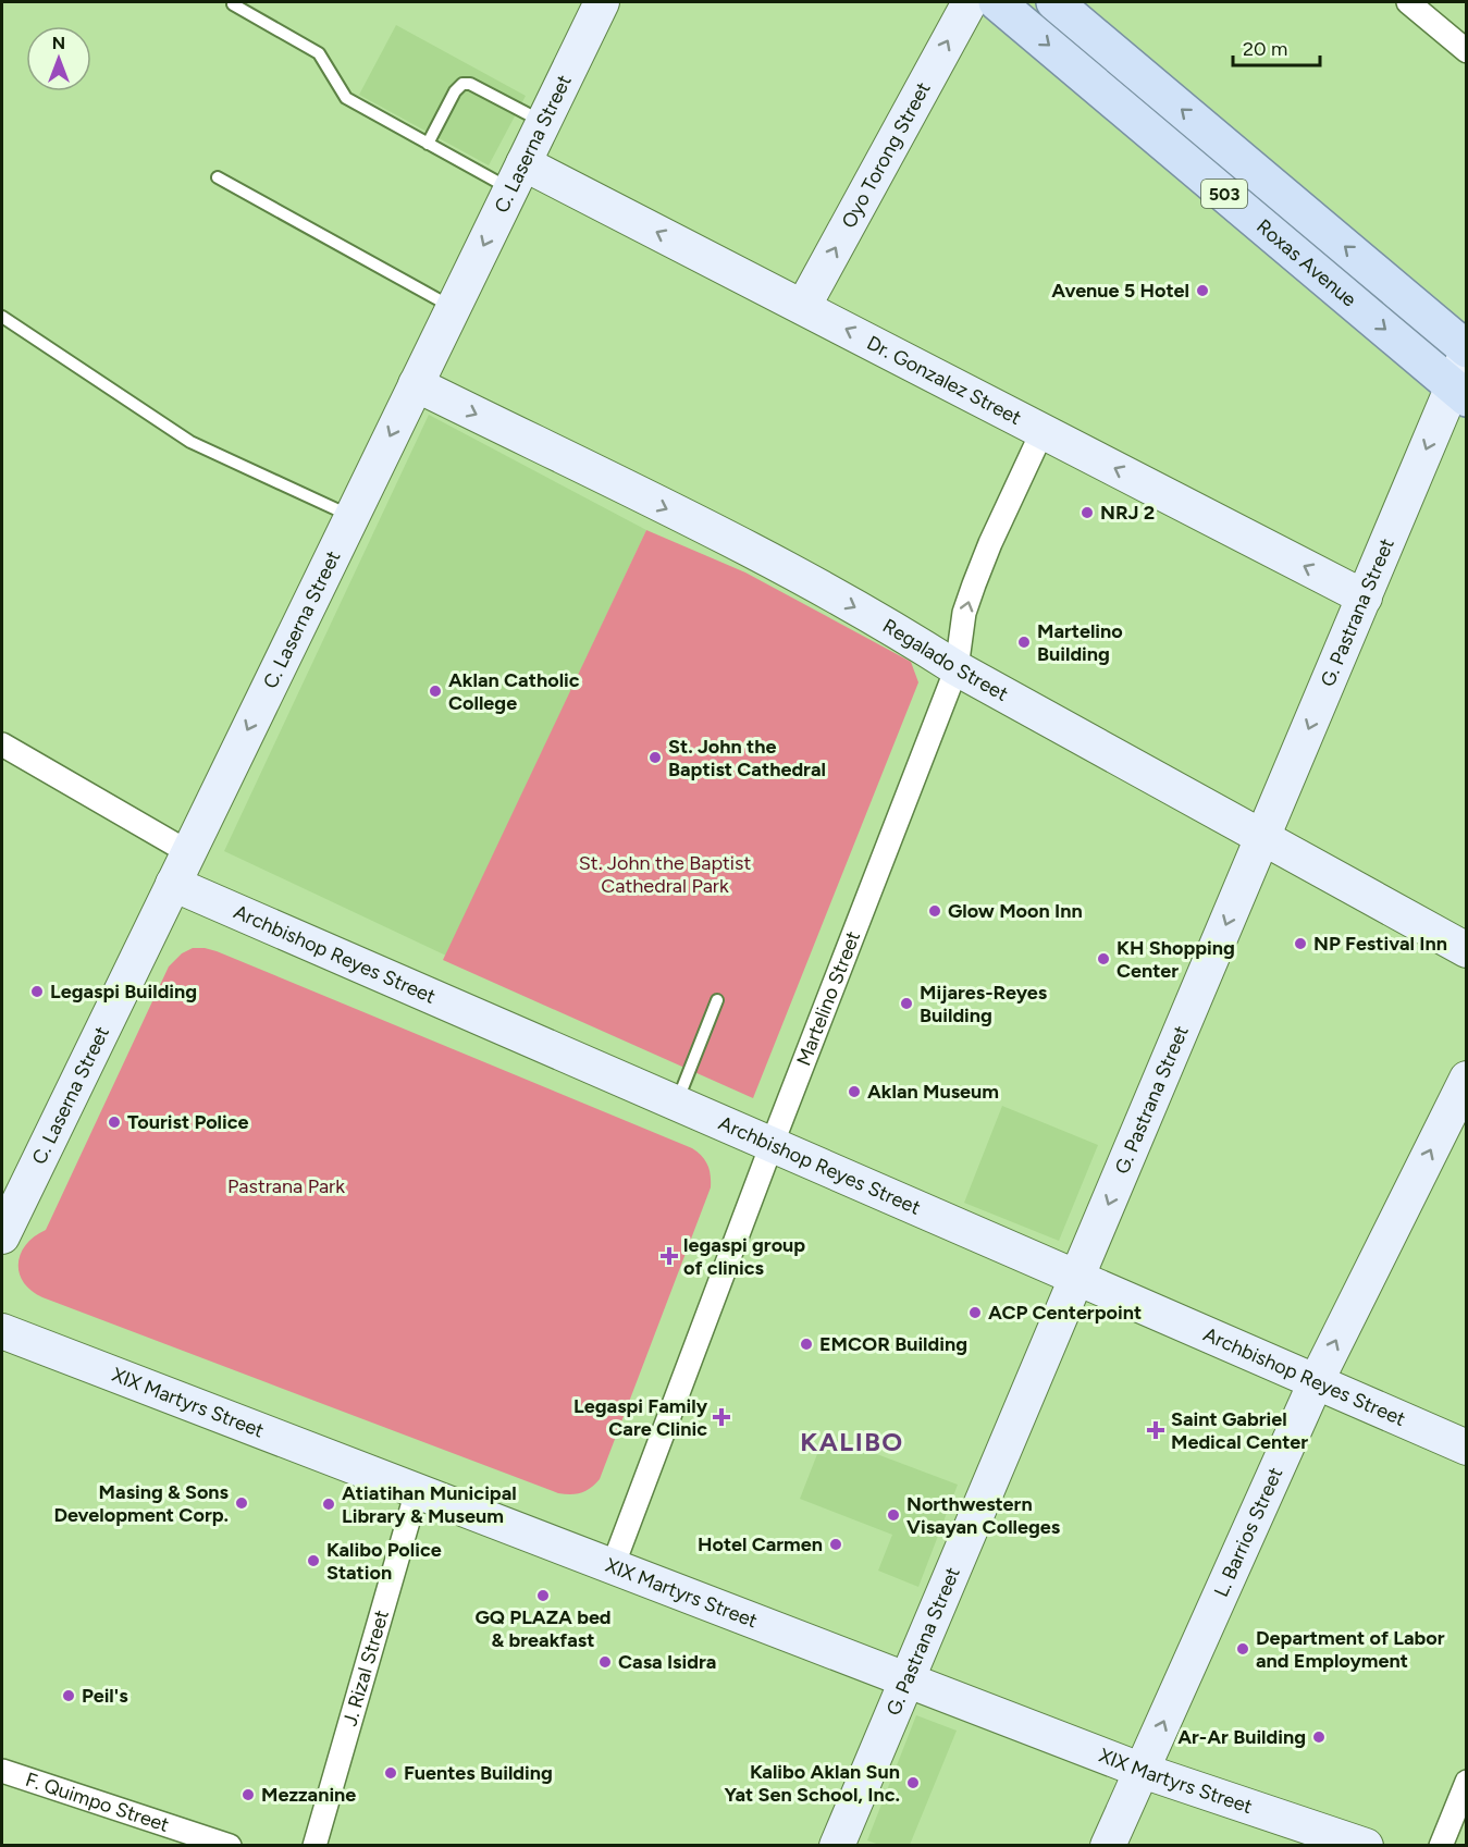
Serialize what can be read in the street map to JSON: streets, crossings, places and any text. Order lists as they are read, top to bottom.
{
  "streets": {
    "main road": ["503", "Roxas Avenue"],
    "street": [
      "C. Laserna Street",
      "Oyo Torong Street",
      "Dr. Gonzalez Street",
      "G. Pastrana Street",
      "Regalado Street",
      "Archbishop Reyes Street",
      "Martelino Street",
      "XIX Martyrs Street",
      "L. Barrios Street",
      "J. Rizal Street",
      "F. Quimpo Street"
    ]
  },
  "crossings": [
    ["C. Laserna Street", "Dr. Gonzalez Street"],
    ["C. Laserna Street", "Regalado Street"],
    ["C. Laserna Street", "Archbishop Reyes Street"],
    ["Oyo Torong Street", "Dr. Gonzalez Street"],
    ["Roxas Avenue", "G. Pastrana Street"],
    ["Dr. Gonzalez Street", "G. Pastrana Street"],
    ["Dr. Gonzalez Street", "Martelino Street"],
    ["G. Pastrana Street", "Regalado Street"],
    ["G. Pastrana Street", "Archbishop Reyes Street"],
    ["G. Pastrana Street", "XIX Martyrs Street"],
    ["Regalado Street", "Martelino Street"],
    ["Archbishop Reyes Street", "Martelino Street"],
    ["Archbishop Reyes Street", "L. Barrios Street"],
    ["Martelino Street", "XIX Martyrs Street"],
    ["XIX Martyrs Street", "L. Barrios Street"],
    ["XIX Martyrs Street", "J. Rizal Street"]
  ],
  "one_way": [
    "C. Laserna Street",
    "Oyo Torong Street",
    "Dr. Gonzalez Street",
    "G. Pastrana Street",
    "Regalado Street",
    "L. Barrios Street"
  ],
  "districts": ["KALIBO"],
  "parks": ["St. John the Baptist Cathedral Park", "Pastrana Park"],
  "places": {
    "other": [
      "Avenue 5 Hotel",
      "NRJ 2",
      "Martelino Building",
      "Aklan Catholic College",
      "St. John the Baptist Cathedral",
      "Glow Moon Inn",
      "NP Festival Inn",
      "KH Shopping Center",
      "Legaspi Building",
      "Mijares-Reyes Building",
      "Aklan Museum",
      "Tourist Police",
      "ACP Centerpoint",
      "EMCOR Building",
      "Masing & Sons Development Corp.",
      "Atiatihan Municipal Library & Museum",
      "Northwestern Visayan Colleges",
      "Hotel Carmen",
      "Kalibo Police Station",
      "GQ PLAZA bed & breakfast",
      "Department of Labor and Employment",
      "Casa Isidra",
      "Peil's",
      "Ar-Ar Building",
      "Fuentes Building",
      "Kalibo Aklan Sun Yat Sen School, Inc.",
      "Mezzanine"
    ],
    "health": ["legaspi group of clinics", "Legaspi Family Care Clinic", "Saint Gabriel Medical Center"]
  },
  "scale_bar": "20 m",
  "north": "top"
}
